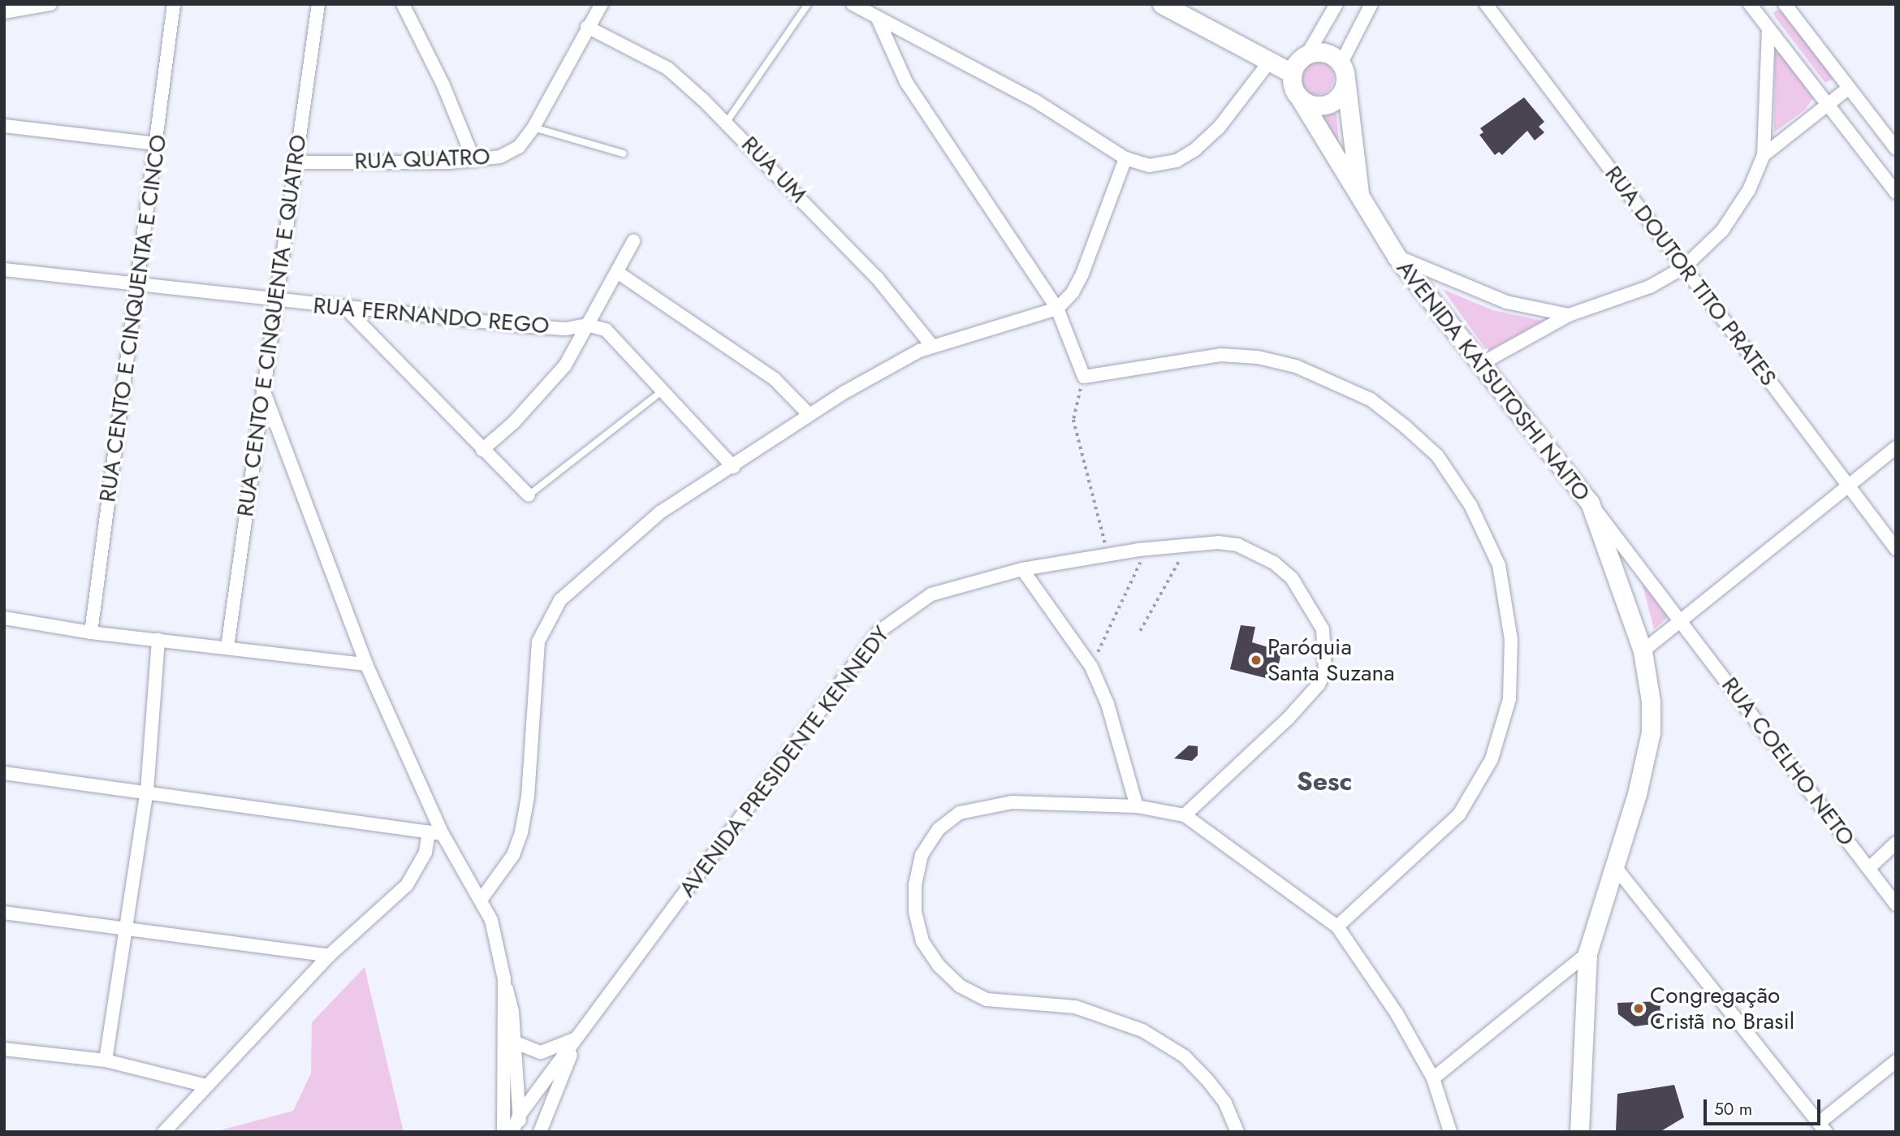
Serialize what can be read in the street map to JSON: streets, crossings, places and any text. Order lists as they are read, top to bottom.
{
  "streets": {
    "main road": ["AVENIDA KATSUTOSHI NAITO"],
    "street": [
      "RUA QUATRO",
      "RUA UM",
      "RUA DOUTOR TITO PRATES",
      "RUA FERNANDO REGO",
      "RUA CENTO E CINQUENTA E CINCO",
      "RUA CENTO E CINQUENTA E QUATRO",
      "AVENIDA PRESIDENTE KENNEDY",
      "RUA COELHO NETO"
    ]
  },
  "crossings": [
    ["RUA QUATRO", "RUA UM"],
    ["RUA QUATRO", "RUA CENTO E CINQUENTA E QUATRO"],
    ["RUA FERNANDO REGO", "RUA CENTO E CINQUENTA E CINCO"],
    ["RUA FERNANDO REGO", "RUA CENTO E CINQUENTA E QUATRO"],
    ["AVENIDA KATSUTOSHI NAITO", "RUA COELHO NETO"]
  ],
  "districts": ["Sesc"],
  "places": ["Paróquia Santa Suzana", "Congregação Cristã no Brasil"],
  "scale_bar": "50 m"
}
